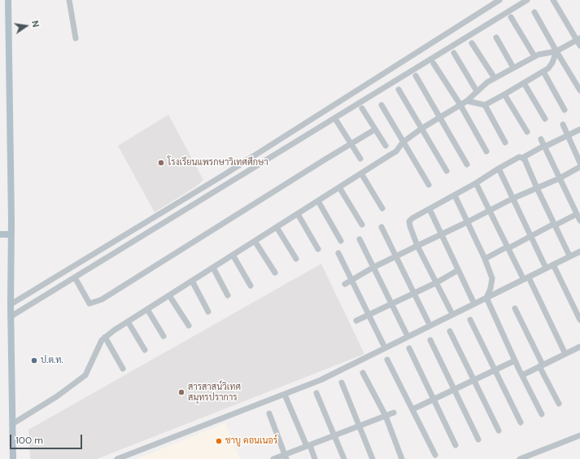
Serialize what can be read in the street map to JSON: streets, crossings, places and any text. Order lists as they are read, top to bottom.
{
  "places": [
    "โรงเรียนแพรกษาวิเทศศึกษา",
    "ป.ต.ท.",
    "สารสาสน์วิเทศ สมุทรปราการ",
    "ชาบู คอนเนอร์"
  ],
  "scale_bar": "100 m",
  "north": "right"
}
